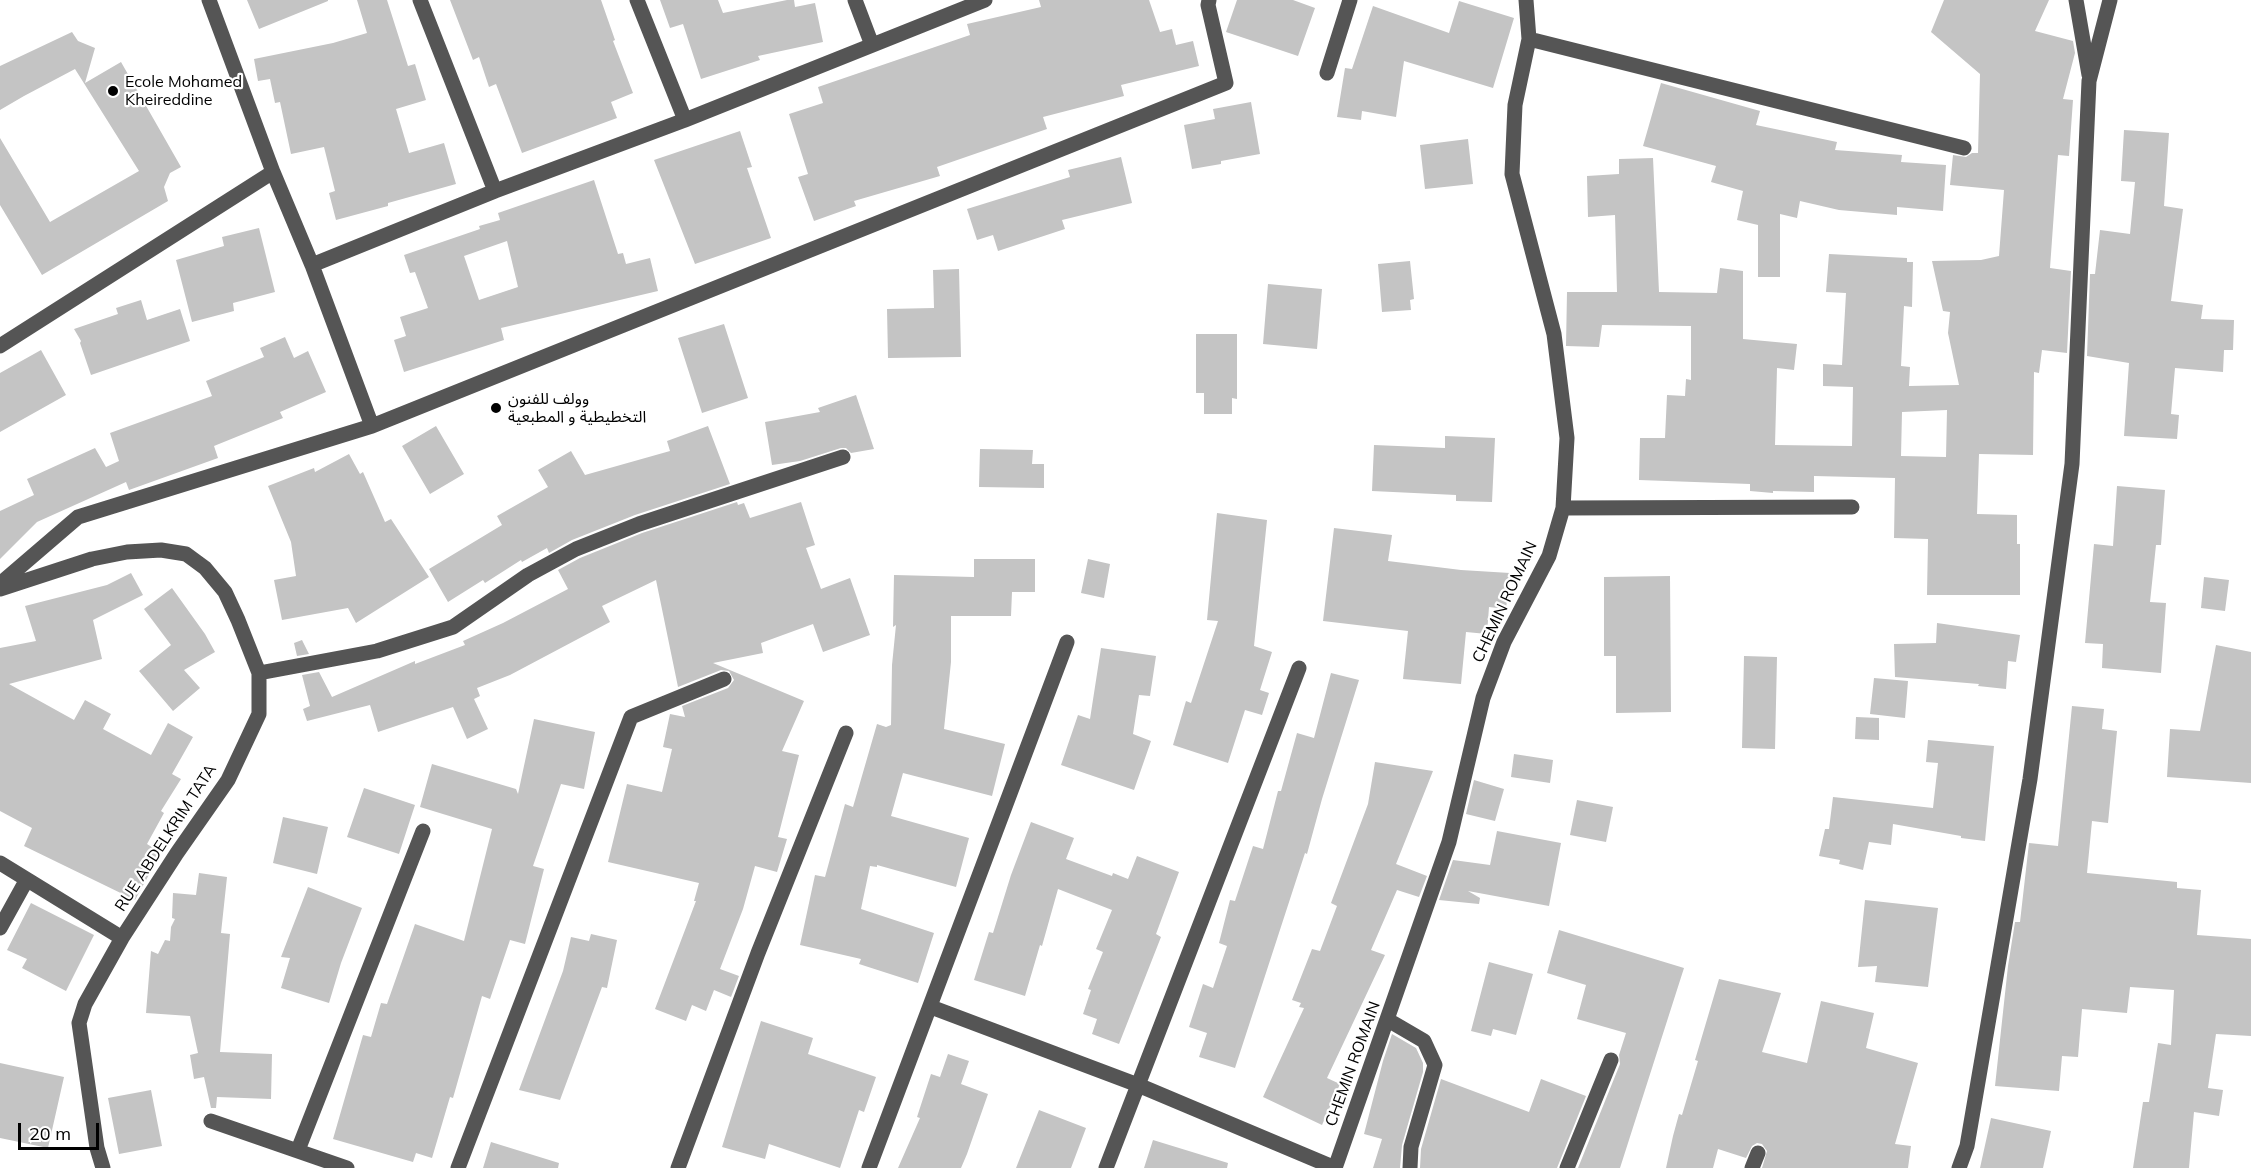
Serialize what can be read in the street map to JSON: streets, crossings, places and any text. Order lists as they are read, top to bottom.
{
  "streets": {
    "street": ["CHEMIN ROMAIN", "RUE ABDELKRIM TATA"]
  },
  "places": ["Ecole Mohamed Kheireddine", "وولف للفنون التخطيطية و المطبعية"],
  "scale_bar": "20 m"
}
